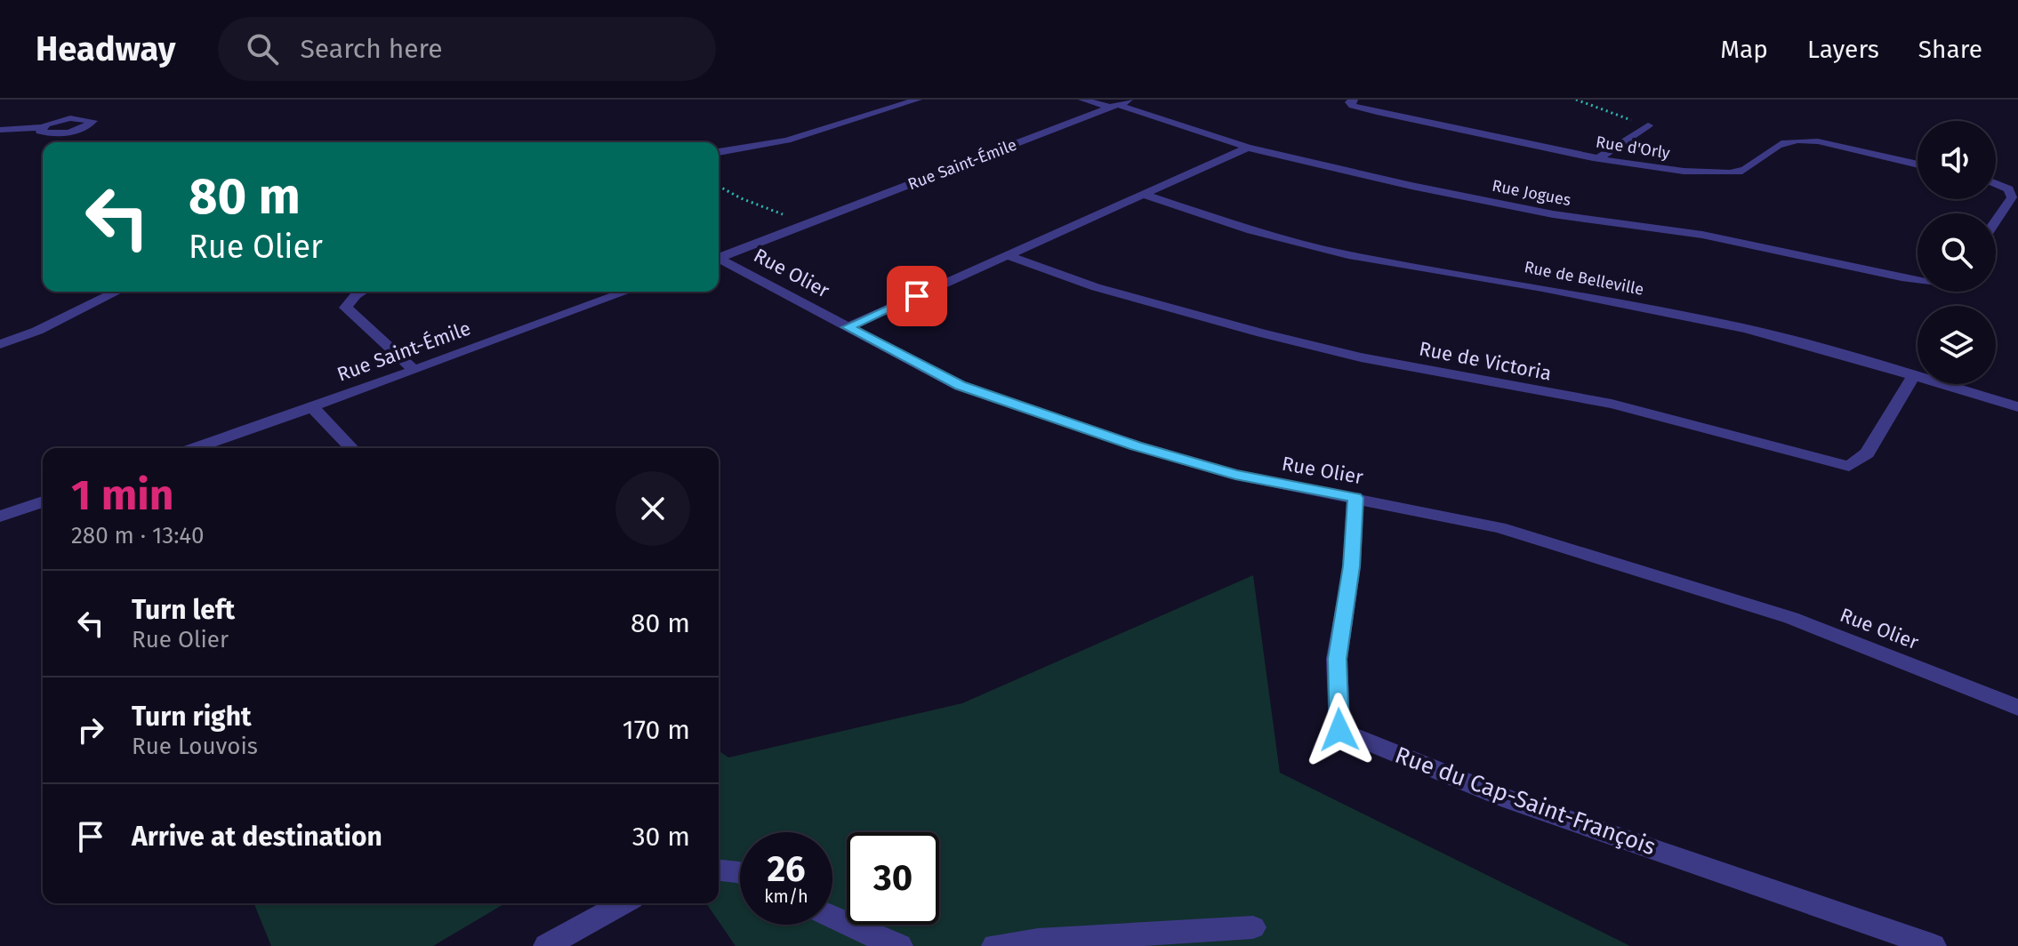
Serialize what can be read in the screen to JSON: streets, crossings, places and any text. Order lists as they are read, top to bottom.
{
  "streets": {
    "street": [
      "Rue d'Orly",
      "Rue Saint-Émile",
      "Rue Jogues",
      "Rue Olier",
      "Rue de Belleville",
      "Rue de Victoria",
      "Rue du Cap-Saint-François"
    ]
  },
  "crossings": [
    ["Rue Saint-Émile", "Rue Jogues"],
    ["Rue Olier", "Rue du Cap-Saint-François"],
    ["Rue de Belleville", "Rue de Victoria"]
  ],
  "page": {
    "header": "Headway",
    "search": "Search here",
    "nav": ["Map", "Layers", "Share"],
    "turn": ["80 m", "Rue Olier"],
    "heading": ["1 min", "280 m · 13:40"],
    "list": [
      {
        "name": "Turn left",
        "note": "Rue Olier",
        "value": "80 m"
      },
      {
        "name": "Turn right",
        "note": "Rue Louvois",
        "value": "170 m"
      },
      {
        "name": "Arrive at destination",
        "value": "30 m"
      }
    ],
    "speed": "26 km/h",
    "limit": "30"
  }
}
